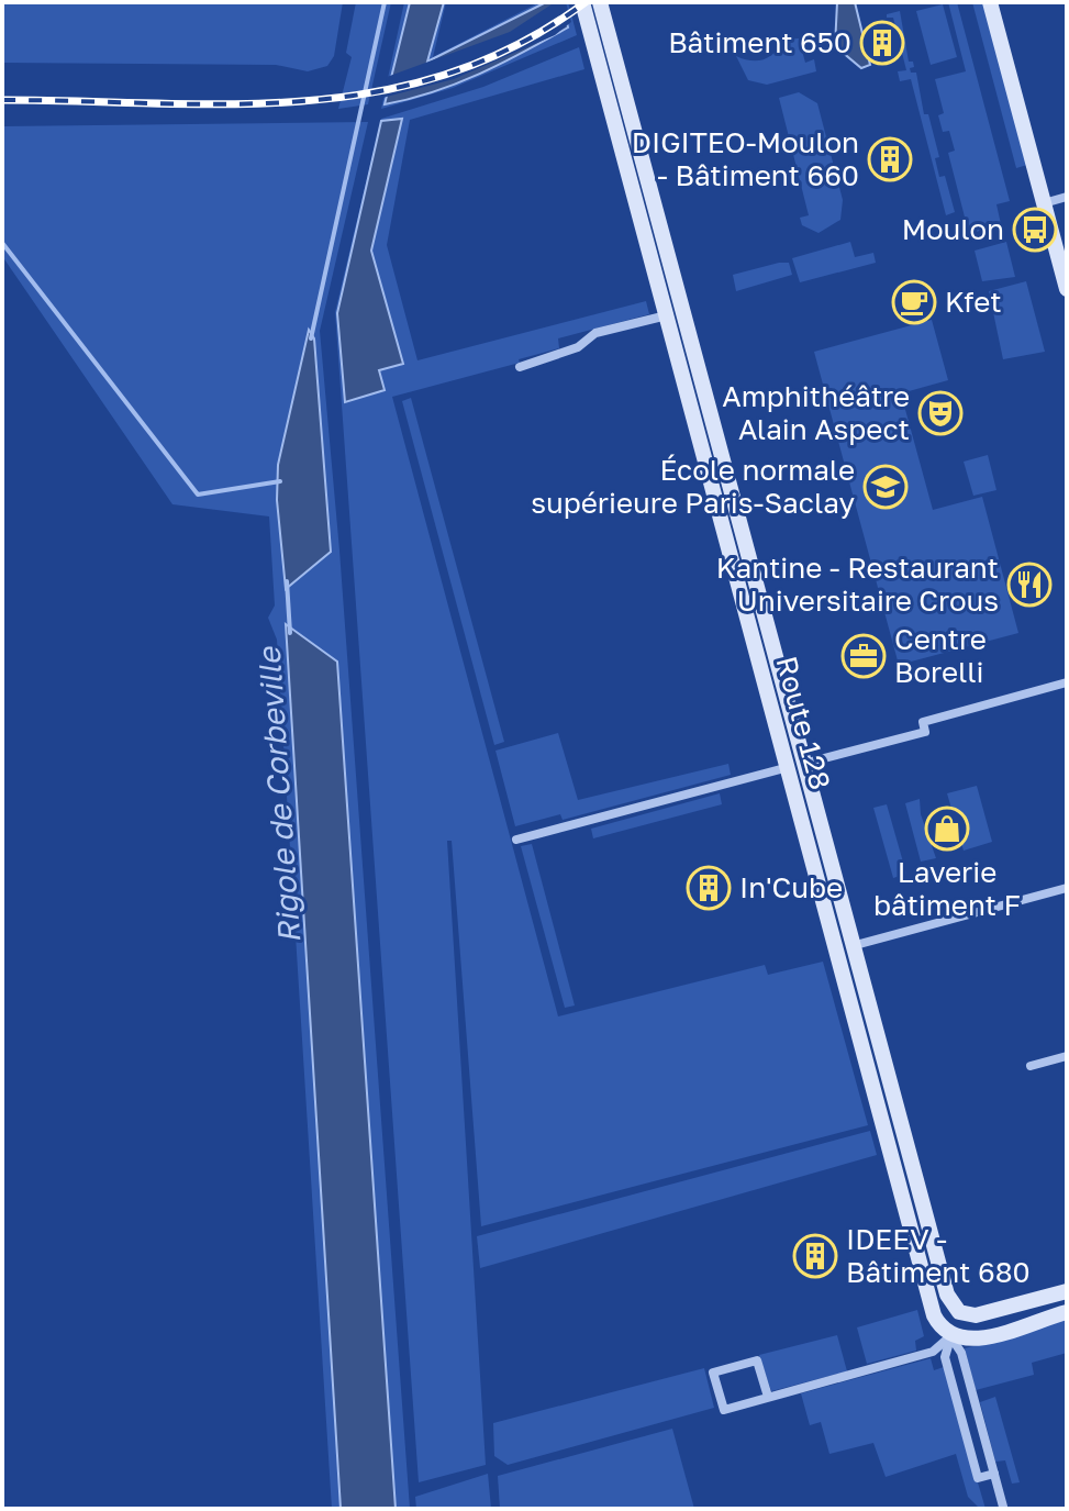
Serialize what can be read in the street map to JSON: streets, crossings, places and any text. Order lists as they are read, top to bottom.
{
  "streets": {
    "main road": ["Route 128"]
  },
  "water": ["Rigole de Corbeville"],
  "places": {
    "building": [
      "Bâtiment 650",
      "DIGITEO-Moulon - Bâtiment 660",
      "In'Cube",
      "IDEEV - Bâtiment 680"
    ],
    "bus stop": ["Moulon"],
    "cafe": ["Kfet"],
    "theatre": ["Amphithéâtre Alain Aspect"],
    "school or university": ["École normale supérieure Paris-Saclay"],
    "restaurant": ["Kantine - Restaurant Universitaire Crous"],
    "office": ["Centre Borelli"],
    "shop": ["Laverie bâtiment F"]
  }
}
